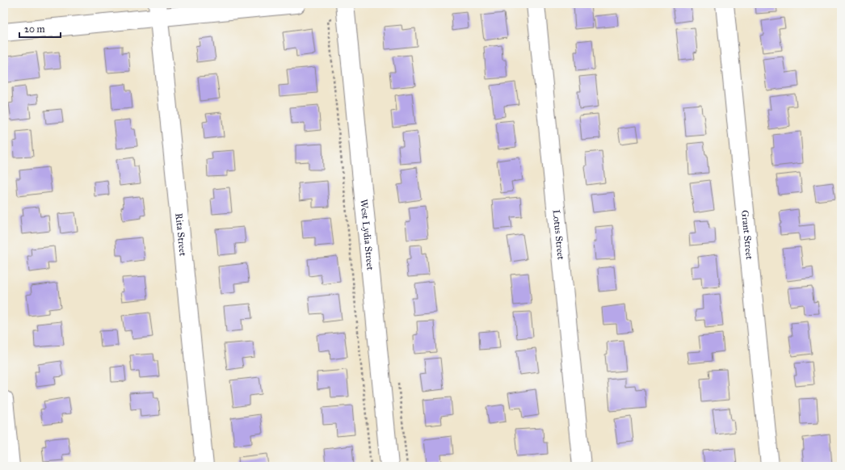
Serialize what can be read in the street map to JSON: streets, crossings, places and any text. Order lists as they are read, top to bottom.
{
  "streets": {
    "street": [
      "Rita Street",
      "West Lydia Street",
      "Lotus Street",
      "Grant Street"
    ]
  },
  "scale_bar": "20 m"
}
